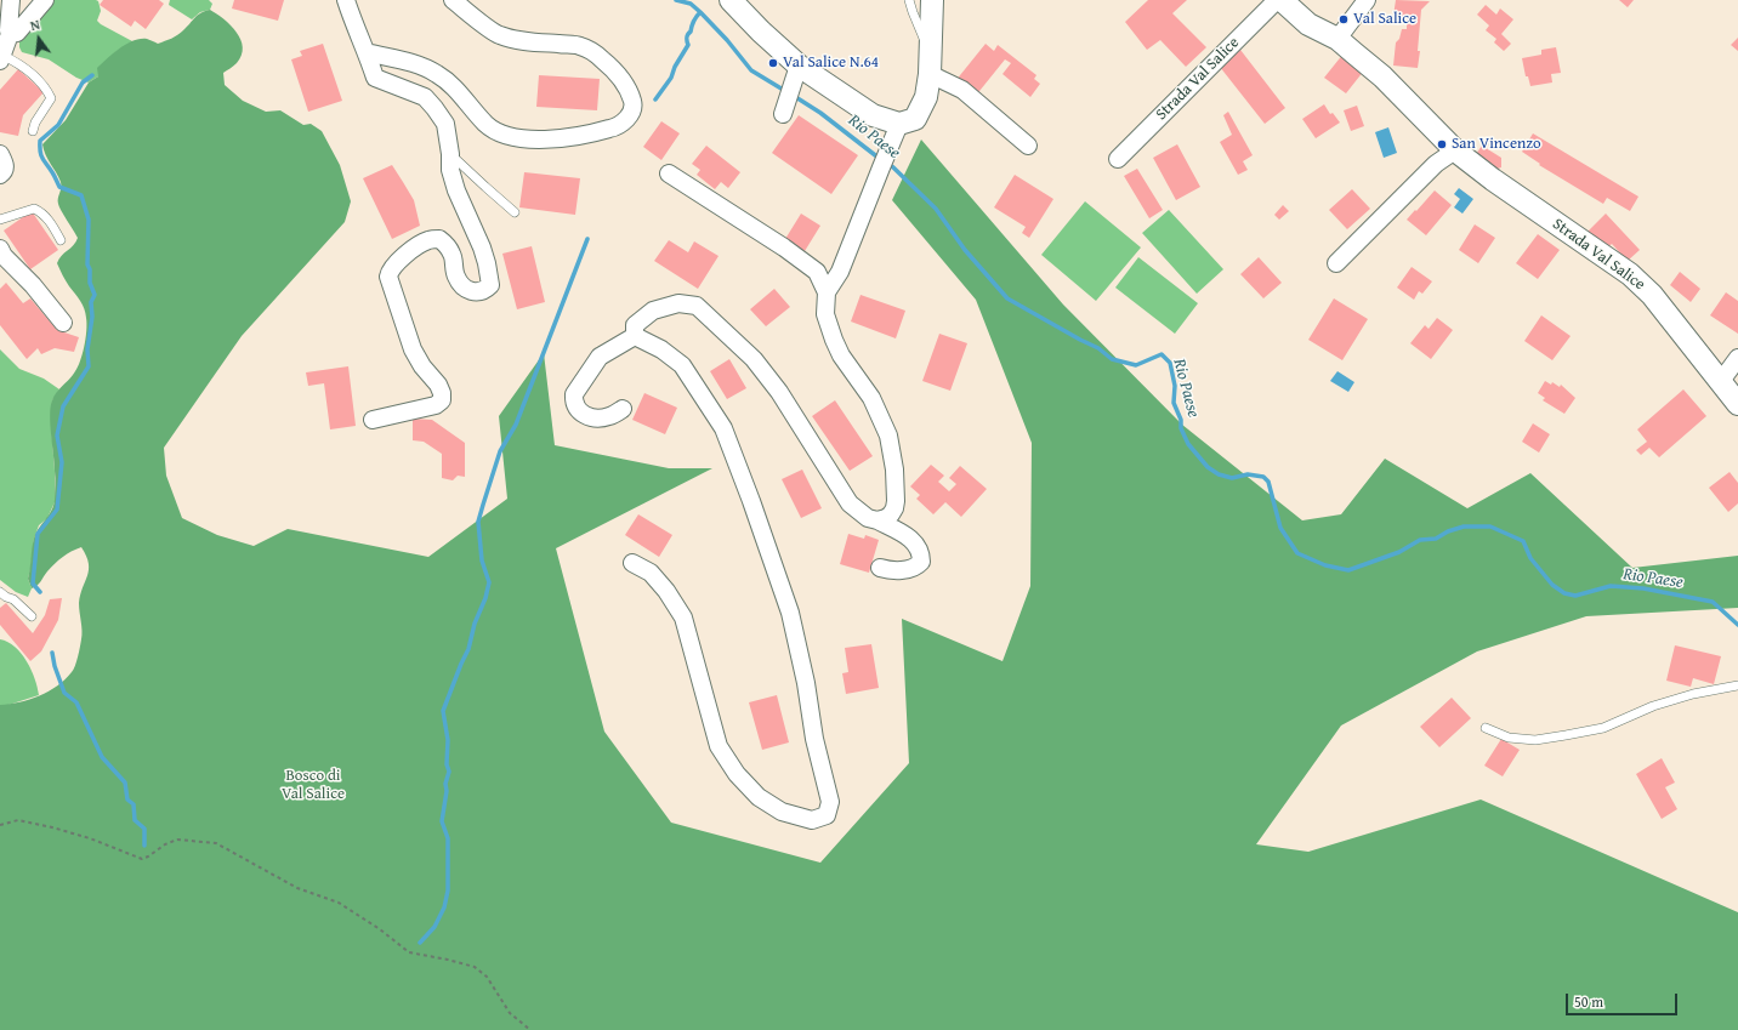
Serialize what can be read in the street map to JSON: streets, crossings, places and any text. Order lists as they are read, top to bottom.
{
  "streets": {
    "street": ["Strada Val Salice"]
  },
  "water": ["Rio Paese"],
  "parks": ["Bosco di Val Salice"],
  "places": ["Val Salice", "Val Salice N.64", "San Vincenzo"],
  "scale_bar": "50 m",
  "north": "top"
}
